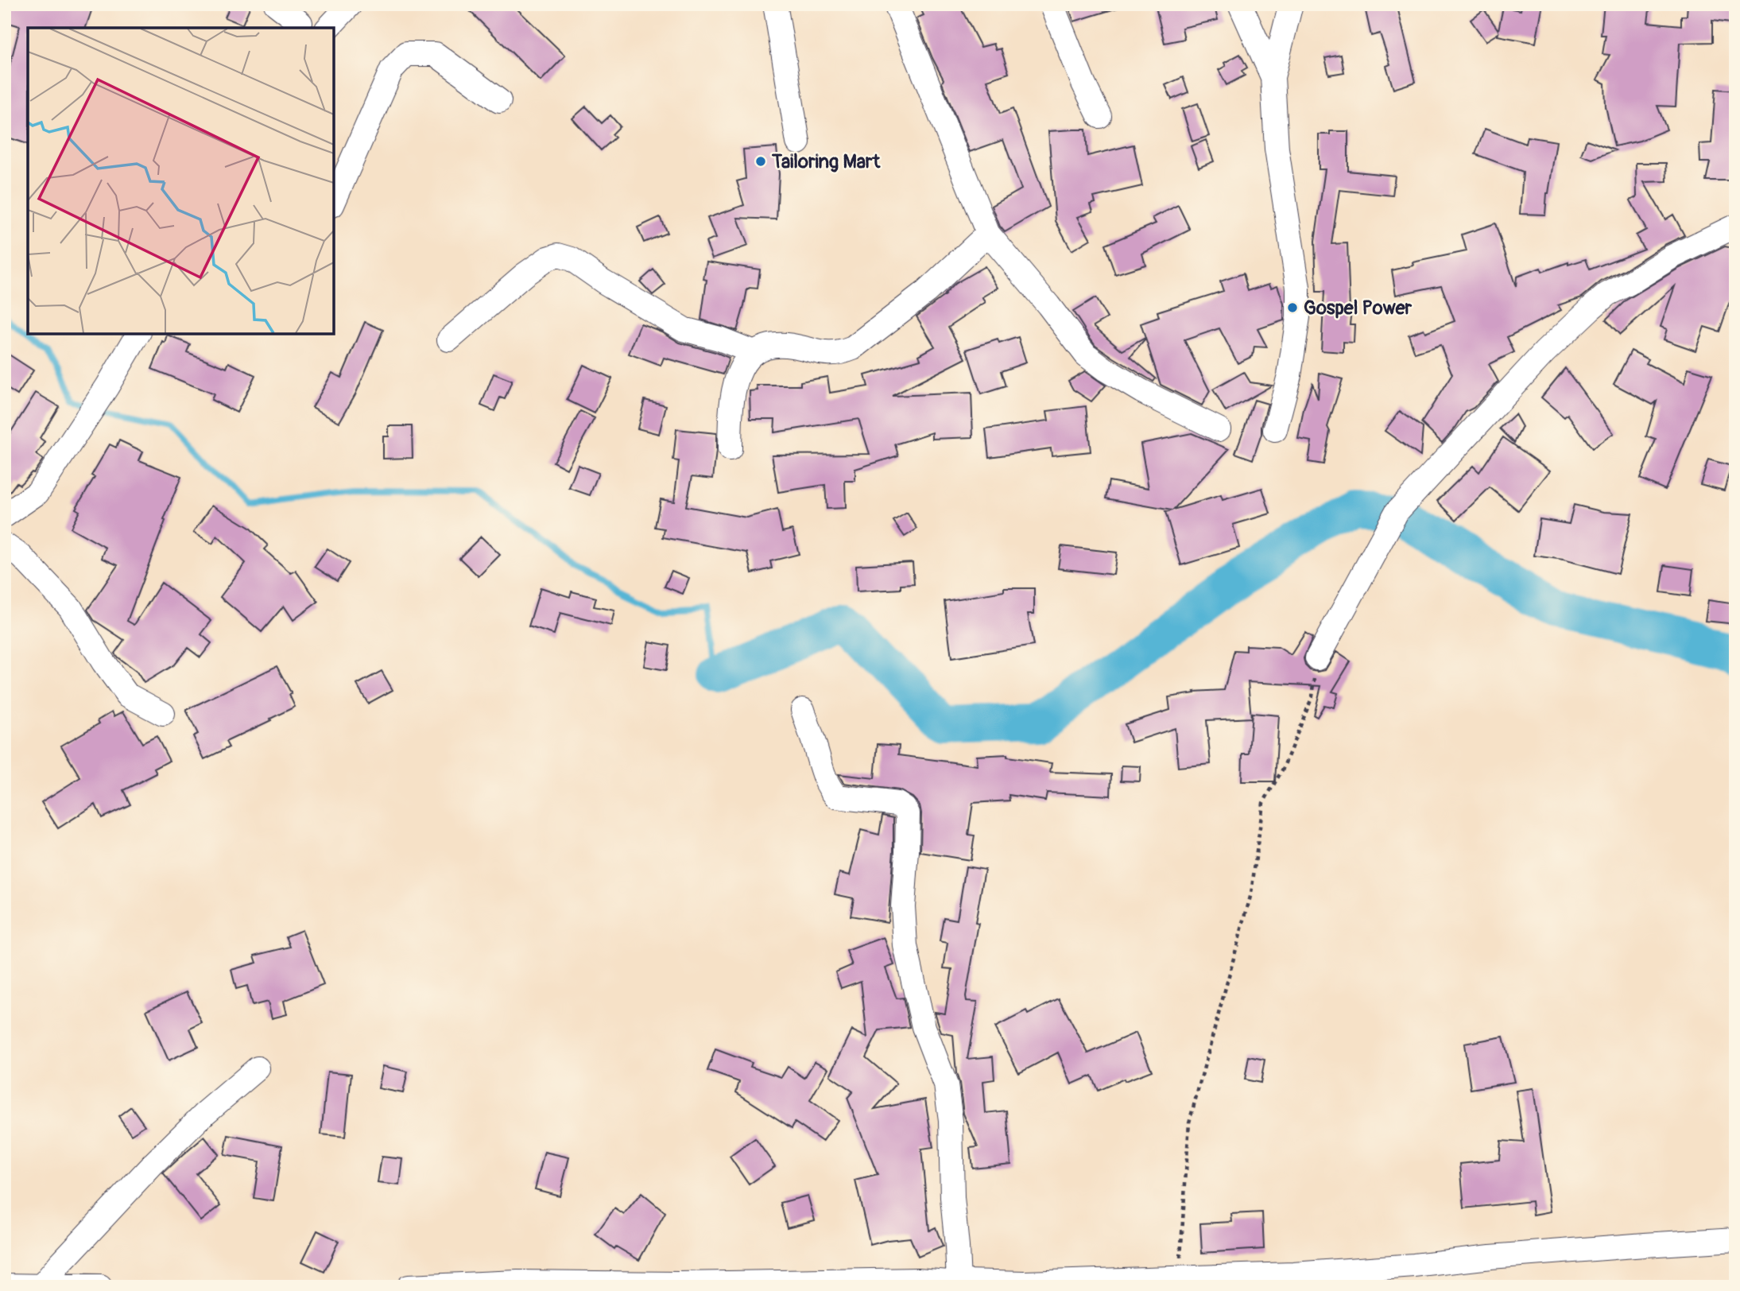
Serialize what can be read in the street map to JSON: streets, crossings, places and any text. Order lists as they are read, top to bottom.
{
  "places": ["Tailoring Mart", "Gospel Power"]
}
